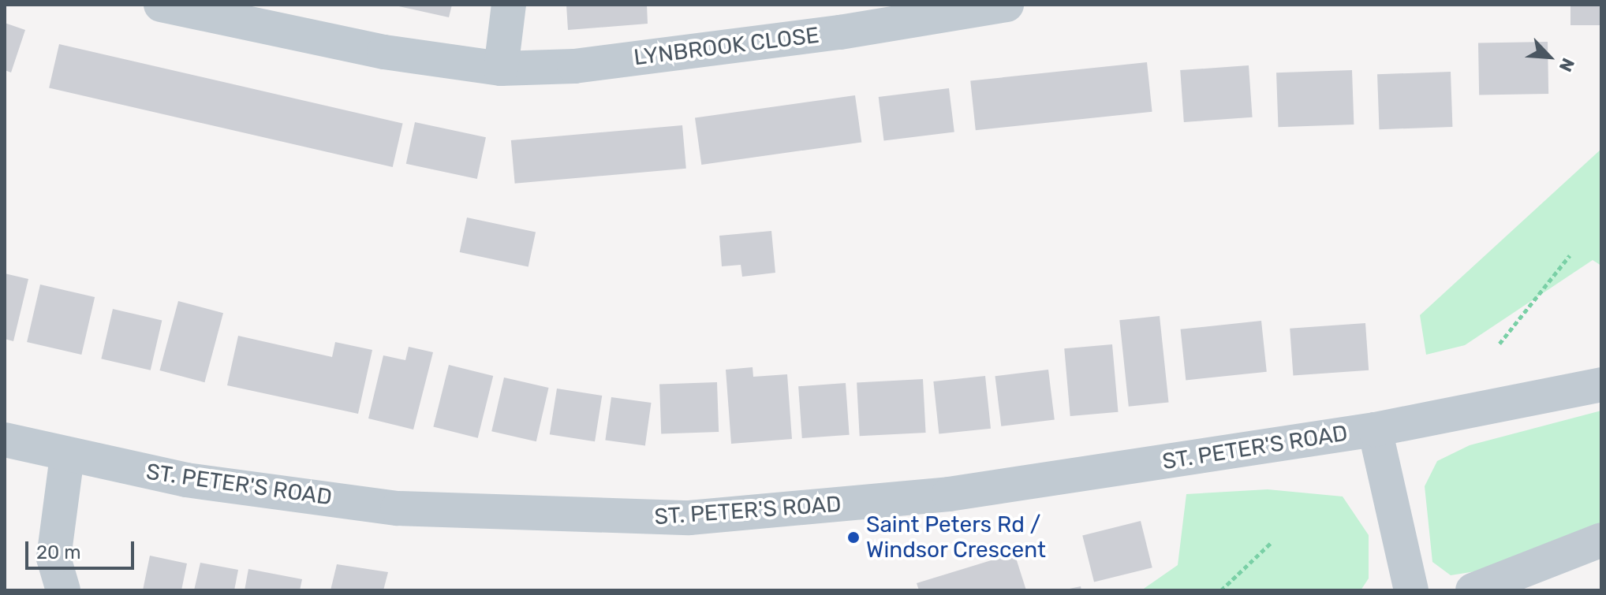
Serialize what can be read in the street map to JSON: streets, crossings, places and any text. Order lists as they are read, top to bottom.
{
  "streets": {
    "street": ["LYNBROOK CLOSE", "ST. PETER'S ROAD"]
  },
  "places": ["Saint Peters Rd / Windsor Crescent"],
  "scale_bar": "20 m",
  "north": "bottom right"
}
